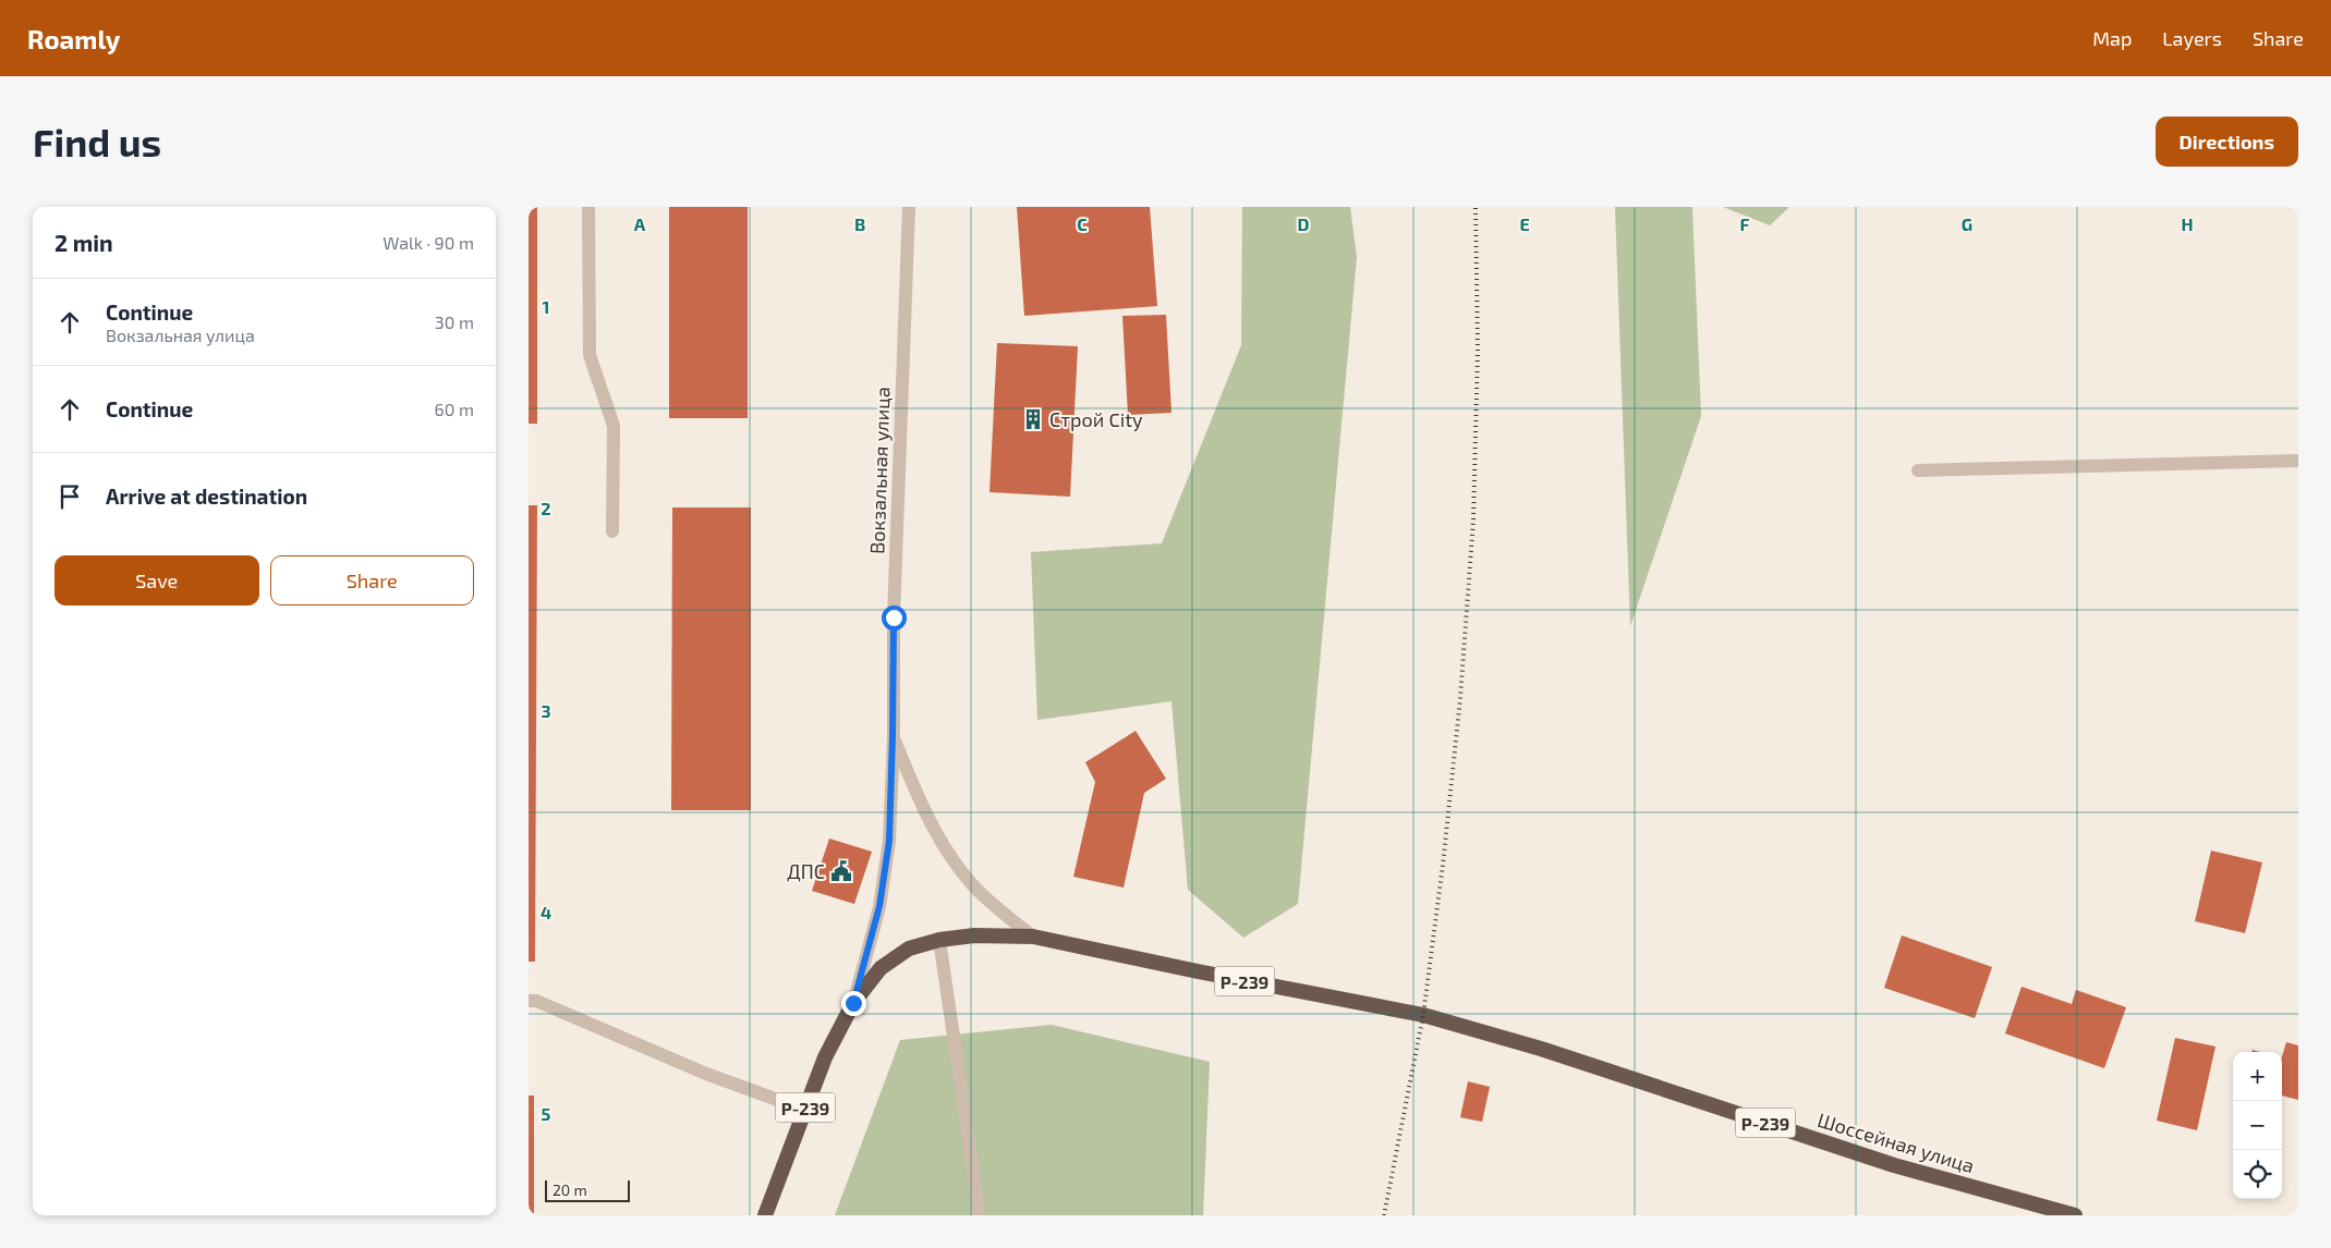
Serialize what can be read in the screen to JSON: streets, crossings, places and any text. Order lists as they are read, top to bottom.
{
  "streets": {
    "highway": ["Р-239", "Шоссейная улица"],
    "street": ["Вокзальная улица"]
  },
  "crossings": [
    ["Вокзальная улица", "Р-239"],
    ["Р-239", "Шоссейная улица"]
  ],
  "places": {
    "building": ["Строй City"],
    "public building": ["ДПС"]
  },
  "scale_bar": "20 m",
  "page": {
    "header": "Roamly",
    "nav": ["Map", "Layers", "Share"],
    "buttons": [
      "Directions",
      ["Save", "Share"]
    ],
    "title": "Find us",
    "heading": ["2 min", "Walk · 90 m"],
    "list": [
      ["Continue", "Вокзальная улица", "30 m"],
      ["Continue", "60 m"],
      "Arrive at destination"
    ],
    "map_buttons": ["+", "−"],
    "scale": "20 m"
  },
  "grid": {
    "columns": [
      "A",
      "B",
      "C",
      "D",
      "E",
      "F",
      "G",
      "H"
    ],
    "rows": [
      "1",
      "2",
      "3",
      "4",
      "5"
    ]
  }
}
